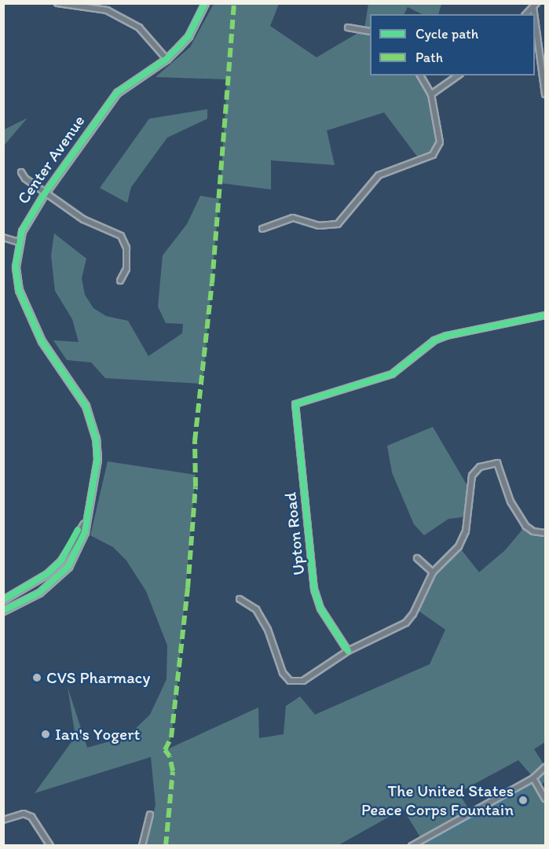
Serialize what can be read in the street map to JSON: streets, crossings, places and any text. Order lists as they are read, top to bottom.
{
  "streets": {
    "street": ["Center Avenue", "Upton Road"]
  },
  "places": ["CVS Pharmacy", "Ian's Yogert", "The United States Peace Corps Fountain"],
  "legend": ["Cycle path", "Path"]
}
